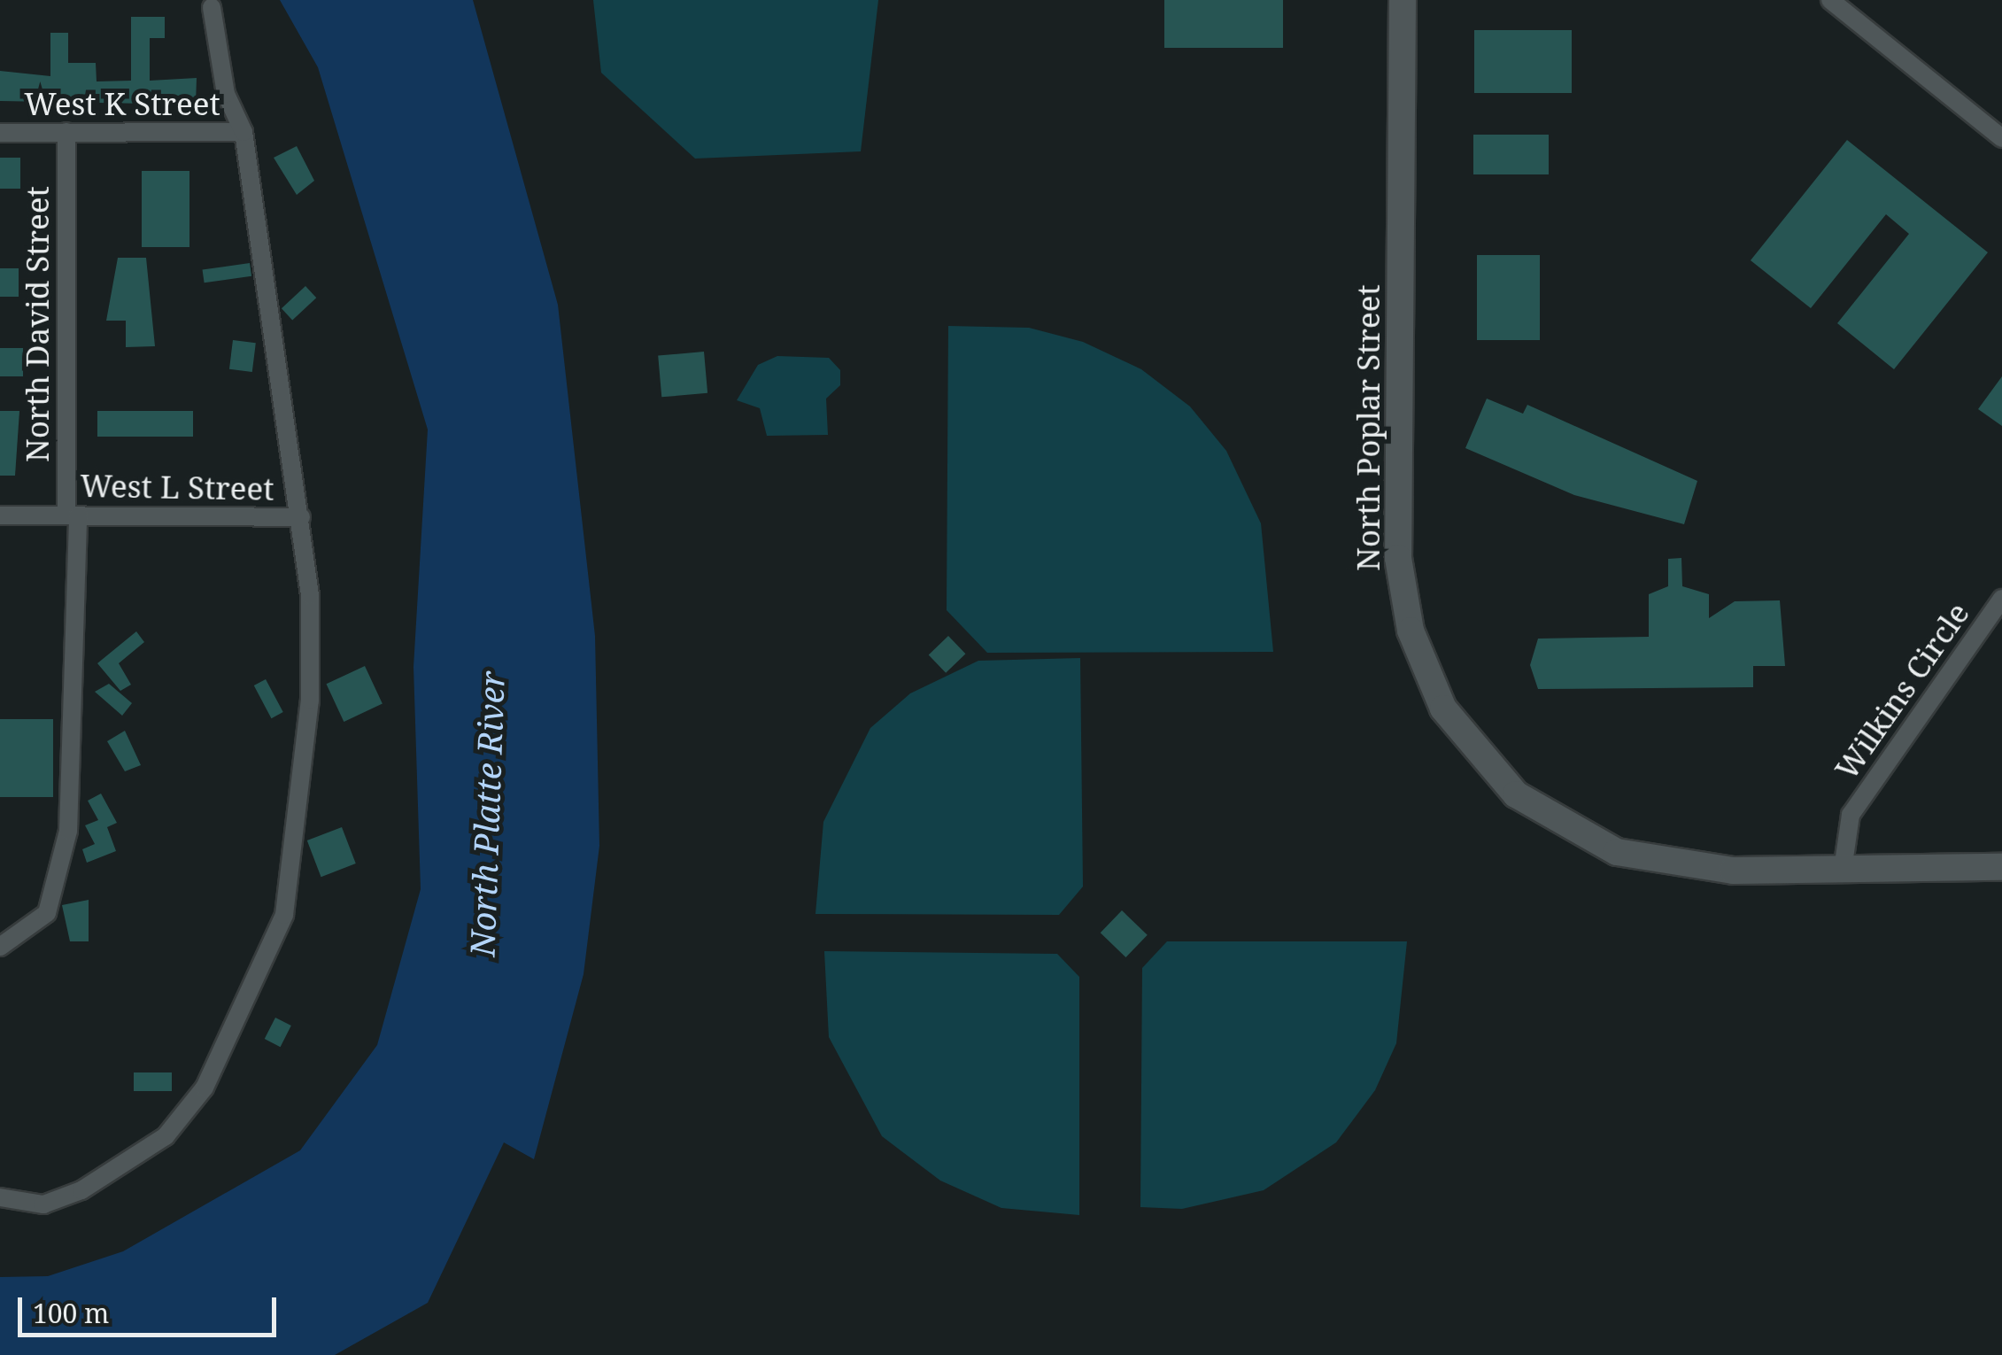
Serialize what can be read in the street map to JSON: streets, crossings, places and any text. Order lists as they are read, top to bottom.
{
  "streets": {
    "main road": ["North Poplar Street"],
    "street": [
      "West K Street",
      "North David Street",
      "West L Street",
      "Wilkins Circle"
    ]
  },
  "crossings": [
    ["West K Street", "North David Street"],
    ["North David Street", "West L Street"],
    ["North Poplar Street", "Wilkins Circle"]
  ],
  "water": ["North Platte River"],
  "scale_bar": "100 m"
}
